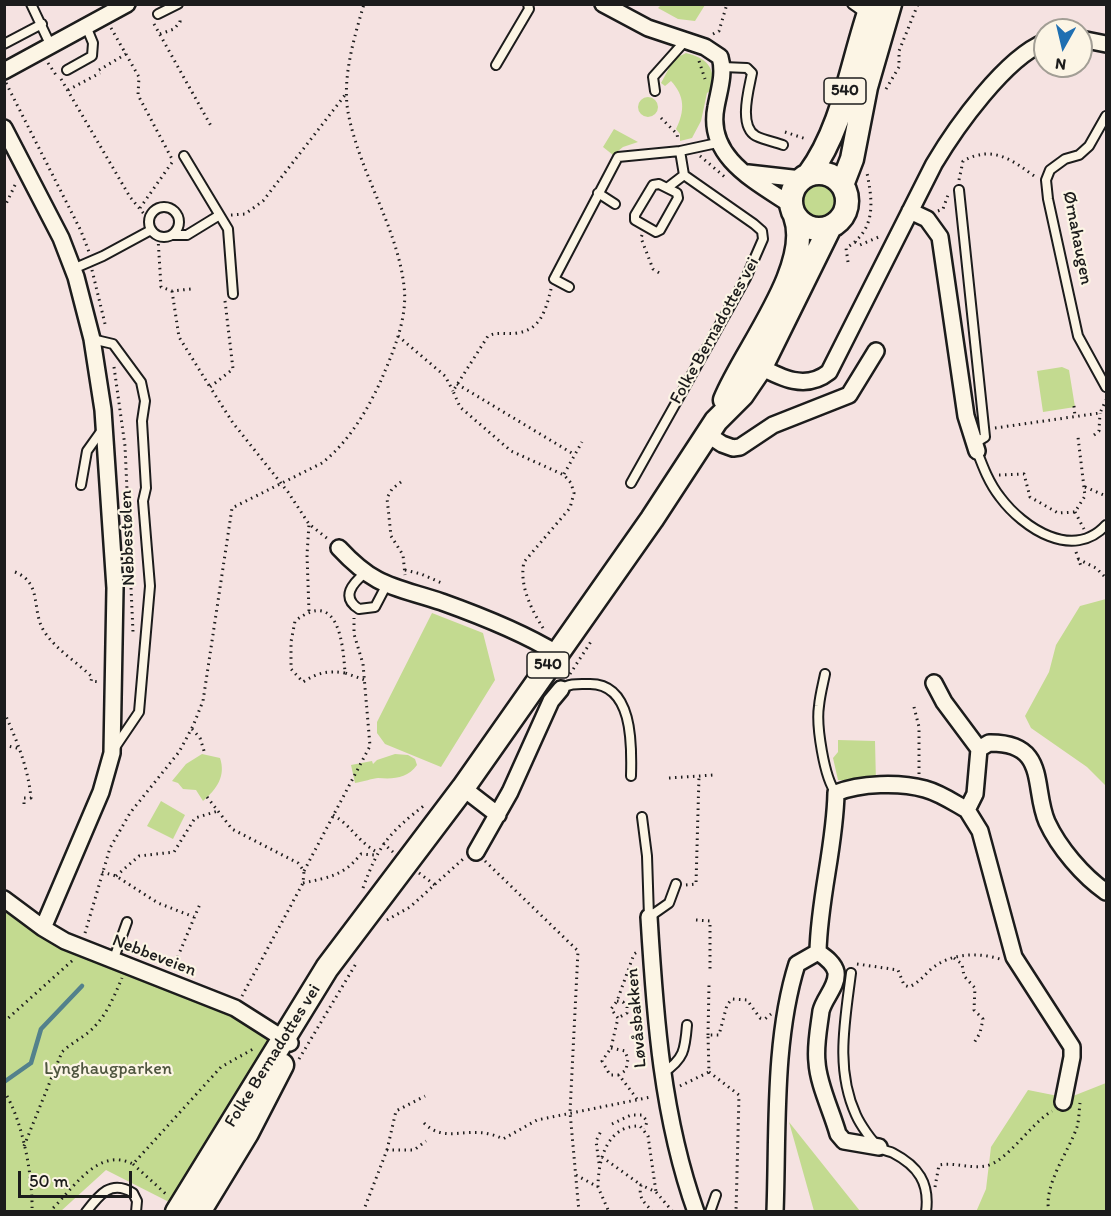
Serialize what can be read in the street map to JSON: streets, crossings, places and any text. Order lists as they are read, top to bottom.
{
  "streets": {
    "main road": ["540", "Folke Bernadottes vei"],
    "street": ["Nebbestølen", "Nebbeveien", "Løvåsbakken"],
    "lane": ["Ørnahaugen"]
  },
  "crossings": [
    ["540", "Folke Bernadottes vei"],
    ["Folke Bernadottes vei", "Nebbeveien"],
    ["Nebbestølen", "Nebbeveien"]
  ],
  "parks": ["Lynghaugparken"],
  "scale_bar": "50 m",
  "north": "bottom"
}
